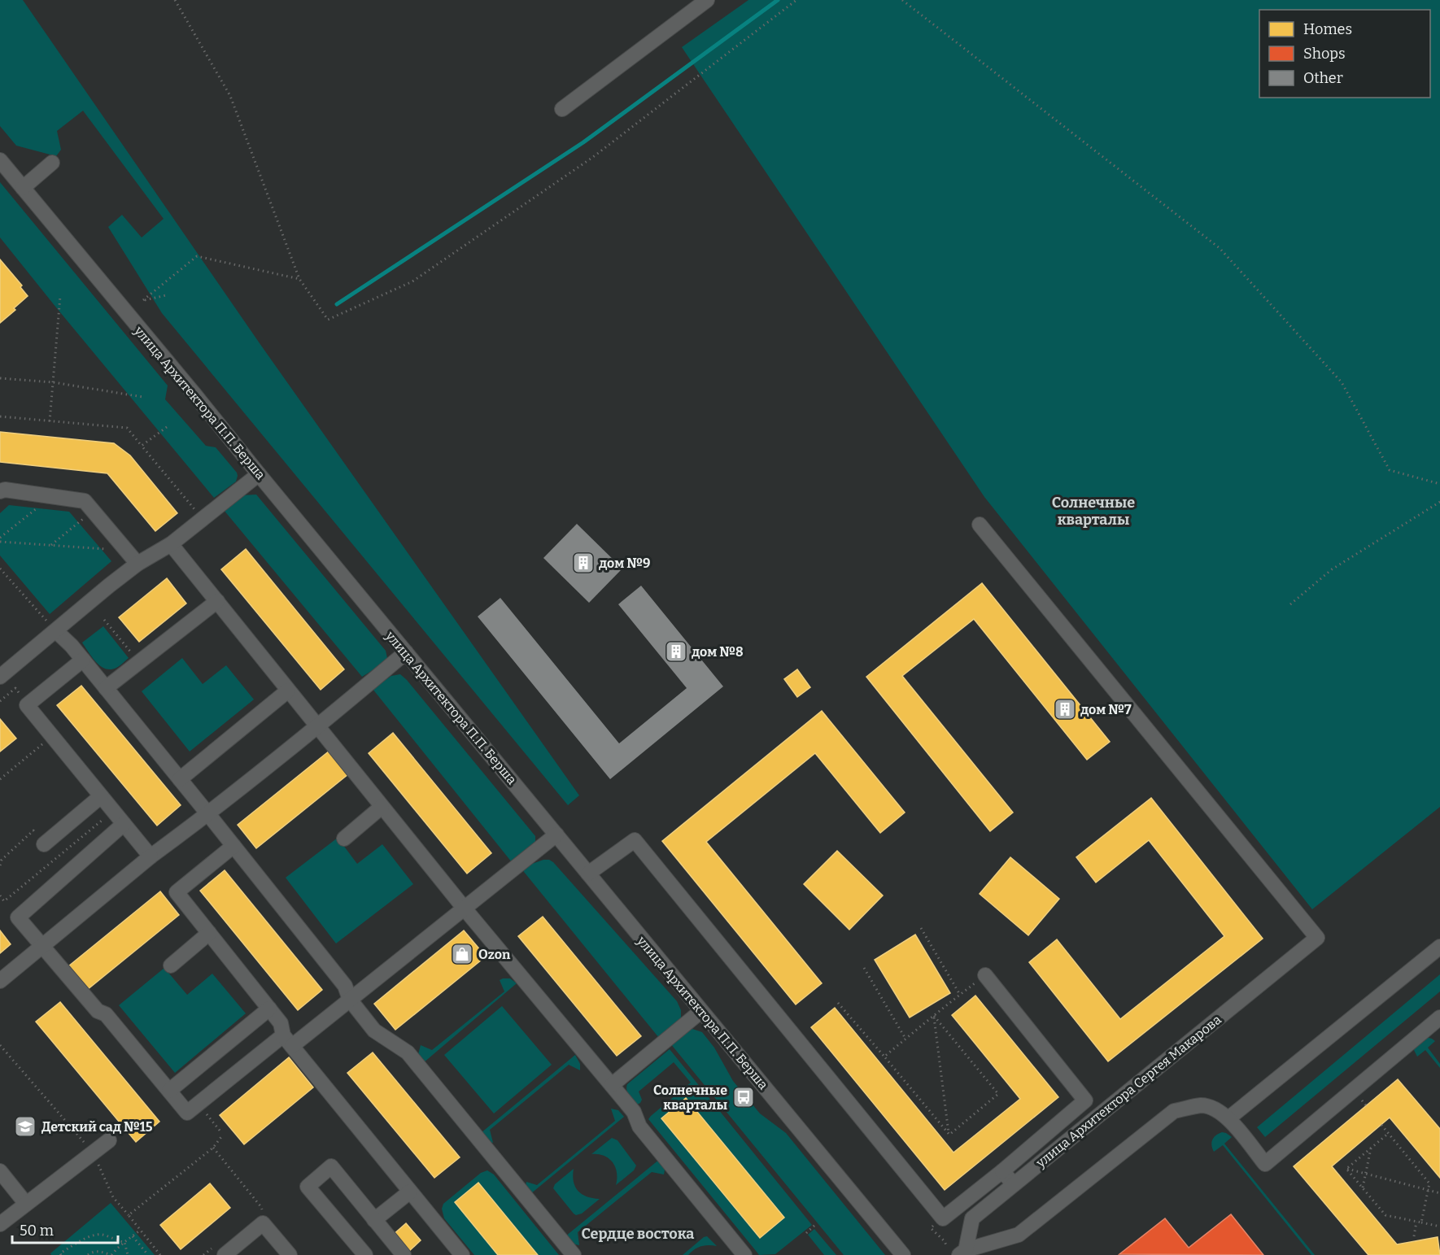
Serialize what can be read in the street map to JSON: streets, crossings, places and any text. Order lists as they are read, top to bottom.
{
  "streets": {
    "street": ["улица Архитектора П.П. Берша", "улица Архитектора Сергея Макарова"]
  },
  "districts": ["Солнечные кварталы", "Сердце востока"],
  "places": {
    "building": ["дом №9", "дом №8", "дом №7"],
    "shop": ["Ozon"],
    "bus stop": ["Солнечные кварталы"],
    "school or university": ["Детский сад №15"]
  },
  "legend": ["Homes", "Shops", "Other"],
  "scale_bar": "50 m"
}
